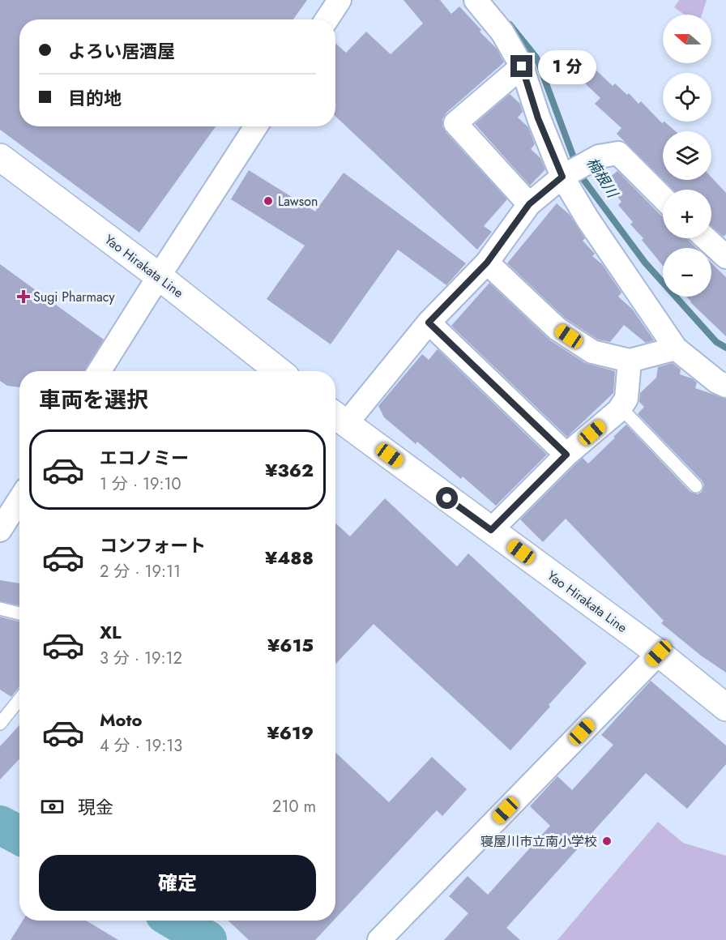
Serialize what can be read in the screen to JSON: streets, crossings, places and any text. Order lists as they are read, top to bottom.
{
  "streets": {
    "main road": ["Yao Hirakata Line"]
  },
  "water": ["楠根川"],
  "places": {
    "other": ["Lawson", "寝屋川市立南小学校"],
    "health": ["Sugi Pharmacy"]
  },
  "north": "left",
  "page": {
    "map_buttons": ["+", "−"],
    "banner": ["よろい居酒屋", "目的地"],
    "bubble": "1 分",
    "heading": "車両を選択",
    "list": [
      {
        "name": "エコノミー",
        "note": "1 分 · 19:10",
        "value": "¥362"
      },
      {
        "name": "コンフォート",
        "note": "2 分 · 19:11",
        "value": "¥488"
      },
      {
        "name": "XL",
        "note": "3 分 · 19:12",
        "value": "¥615"
      },
      {
        "name": "Moto",
        "note": "4 分 · 19:13",
        "value": "¥619"
      }
    ],
    "pay": ["現金", "210 m"],
    "buttons": "確定"
  }
}
